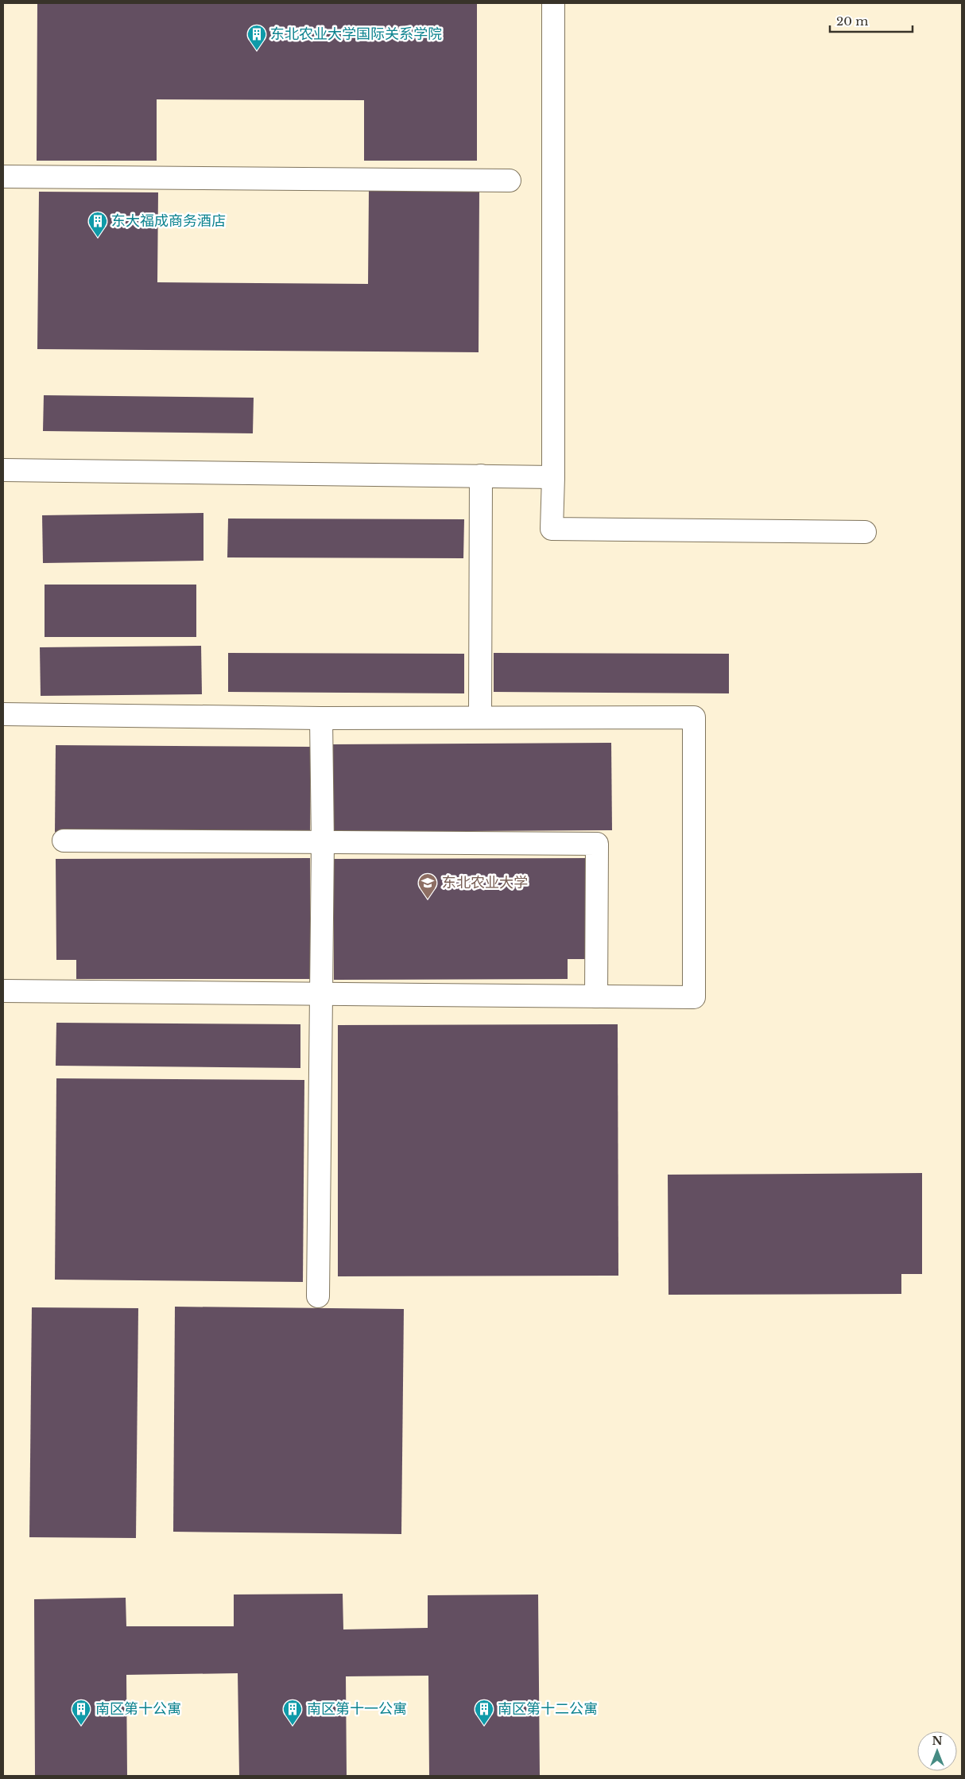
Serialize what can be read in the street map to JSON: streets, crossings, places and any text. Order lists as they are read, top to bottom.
{
  "places": {
    "building": [
      "东北农业大学国际关系学院",
      "东大福成商务酒店",
      "南区第十公寓",
      "南区第十一公寓",
      "南区第十二公寓"
    ],
    "school or university": ["东北农业大学"]
  },
  "scale_bar": "20 m",
  "north": "top"
}
